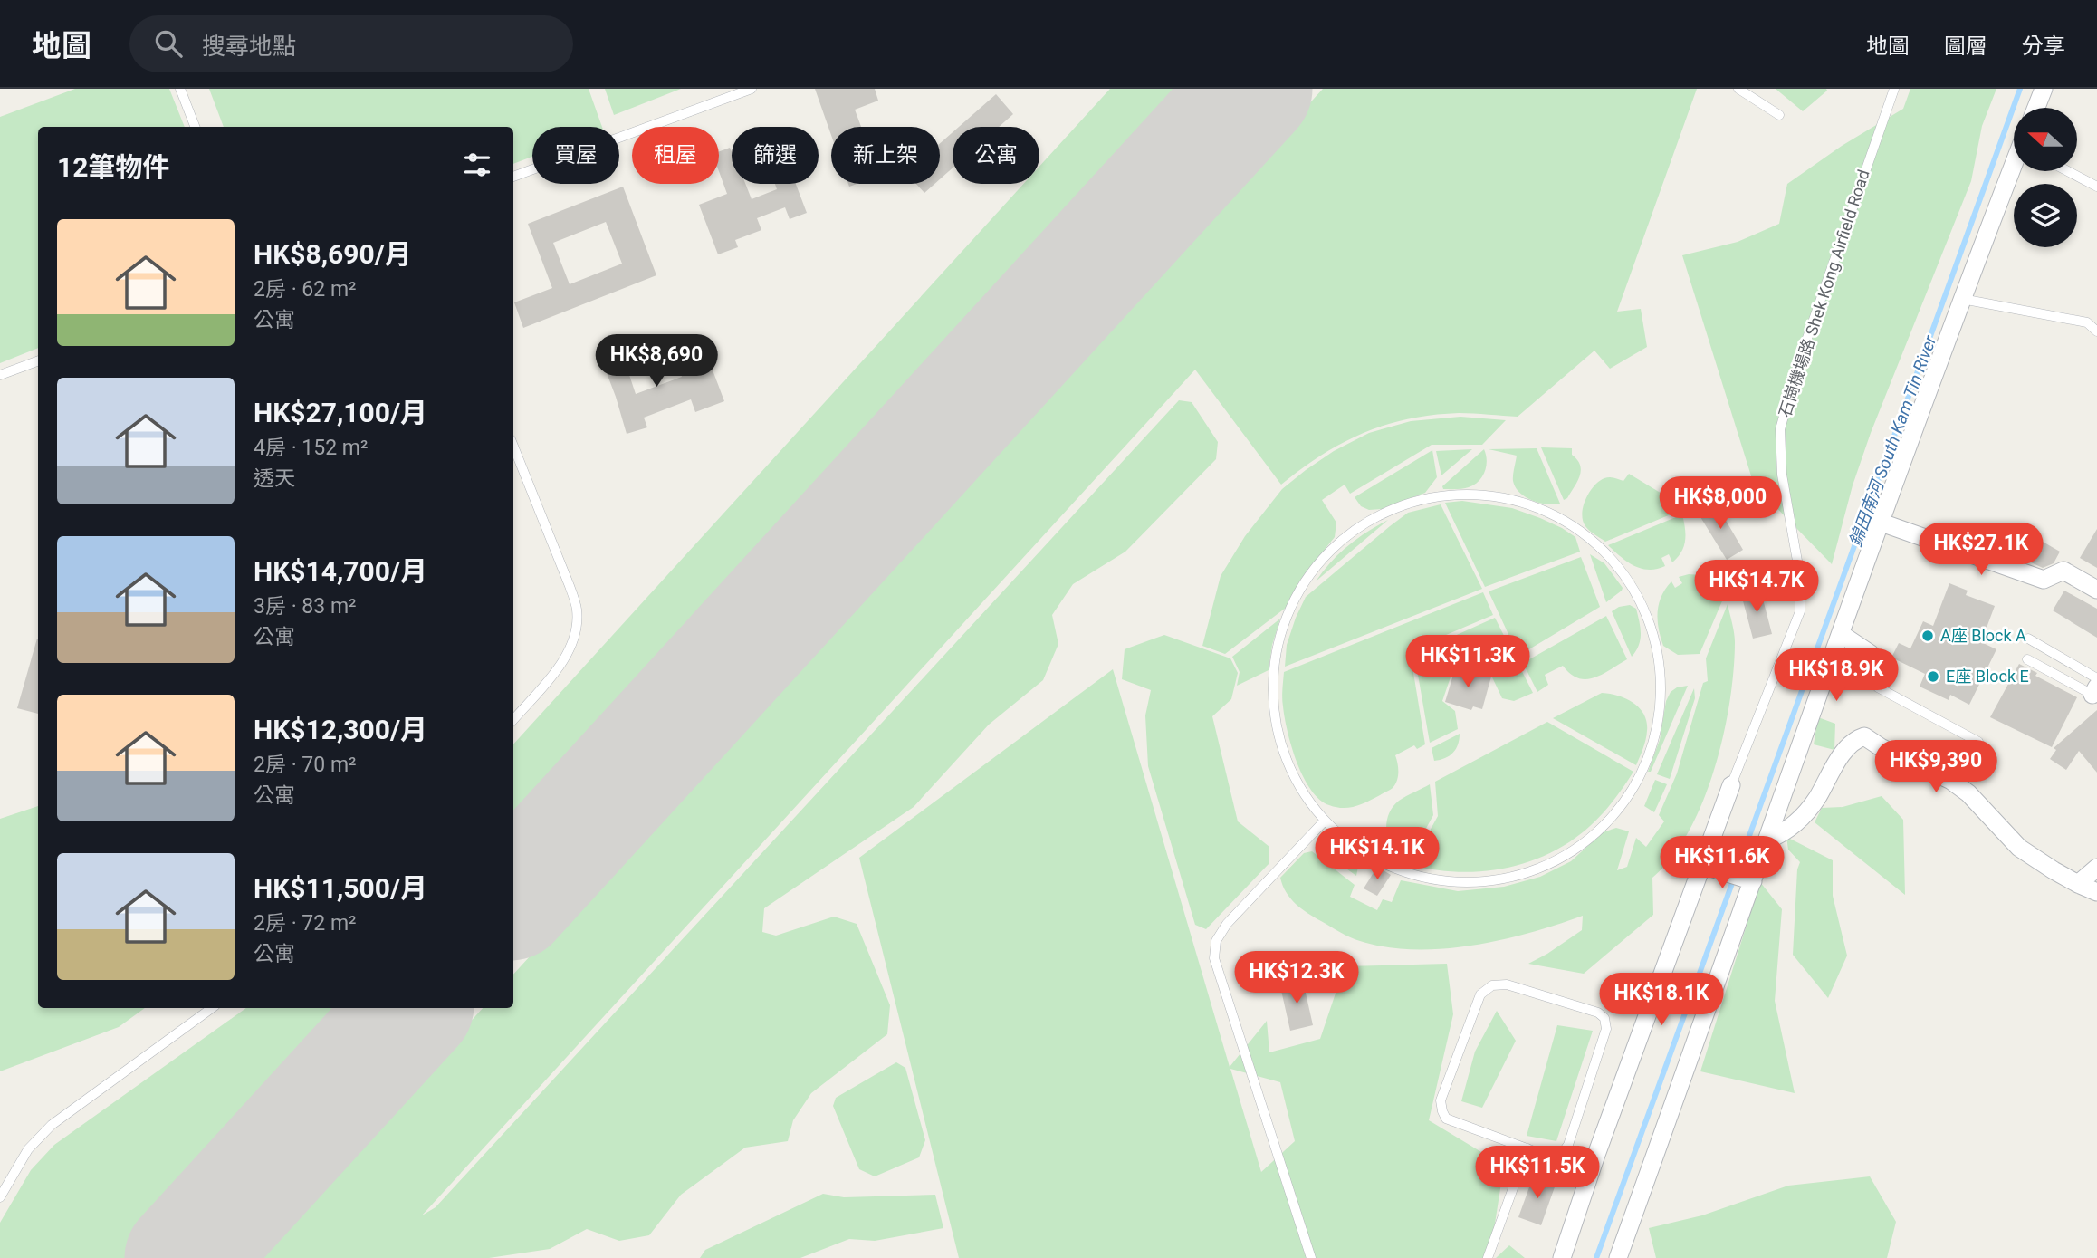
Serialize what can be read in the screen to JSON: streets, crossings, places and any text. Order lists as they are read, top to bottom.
{
  "streets": {
    "street": ["石崗機場路 Shek Kong Airfield Road"]
  },
  "water": ["錦田南河 South Kam Tin River"],
  "places": ["A座 Block A", "E座 Block E"],
  "north": "left",
  "page": {
    "header": "地圖",
    "search": "搜尋地點",
    "nav": ["地圖", "圖層", "分享"],
    "chip": [
      "買屋",
      "租屋",
      "篩選",
      "新上架",
      "公寓"
    ],
    "heading": "12筆物件",
    "list": [
      {
        "name": "HK$8,690/月",
        "note": "2房 · 62 m² · 公寓"
      },
      {
        "name": "HK$27,100/月",
        "note": "4房 · 152 m² · 透天"
      },
      {
        "name": "HK$14,700/月",
        "note": "3房 · 83 m² · 公寓"
      },
      {
        "name": "HK$12,300/月",
        "note": "2房 · 70 m² · 公寓"
      },
      {
        "name": "HK$11,500/月",
        "note": "2房 · 72 m² · 公寓"
      }
    ],
    "price": [
      "HK$8,690",
      "HK$8,000",
      "HK$27.1K",
      "HK$14.7K",
      "HK$11.3K",
      "HK$18.9K",
      "HK$9,390",
      "HK$14.1K",
      "HK$11.6K",
      "HK$12.3K",
      "HK$18.1K",
      "HK$11.5K"
    ]
  }
}
